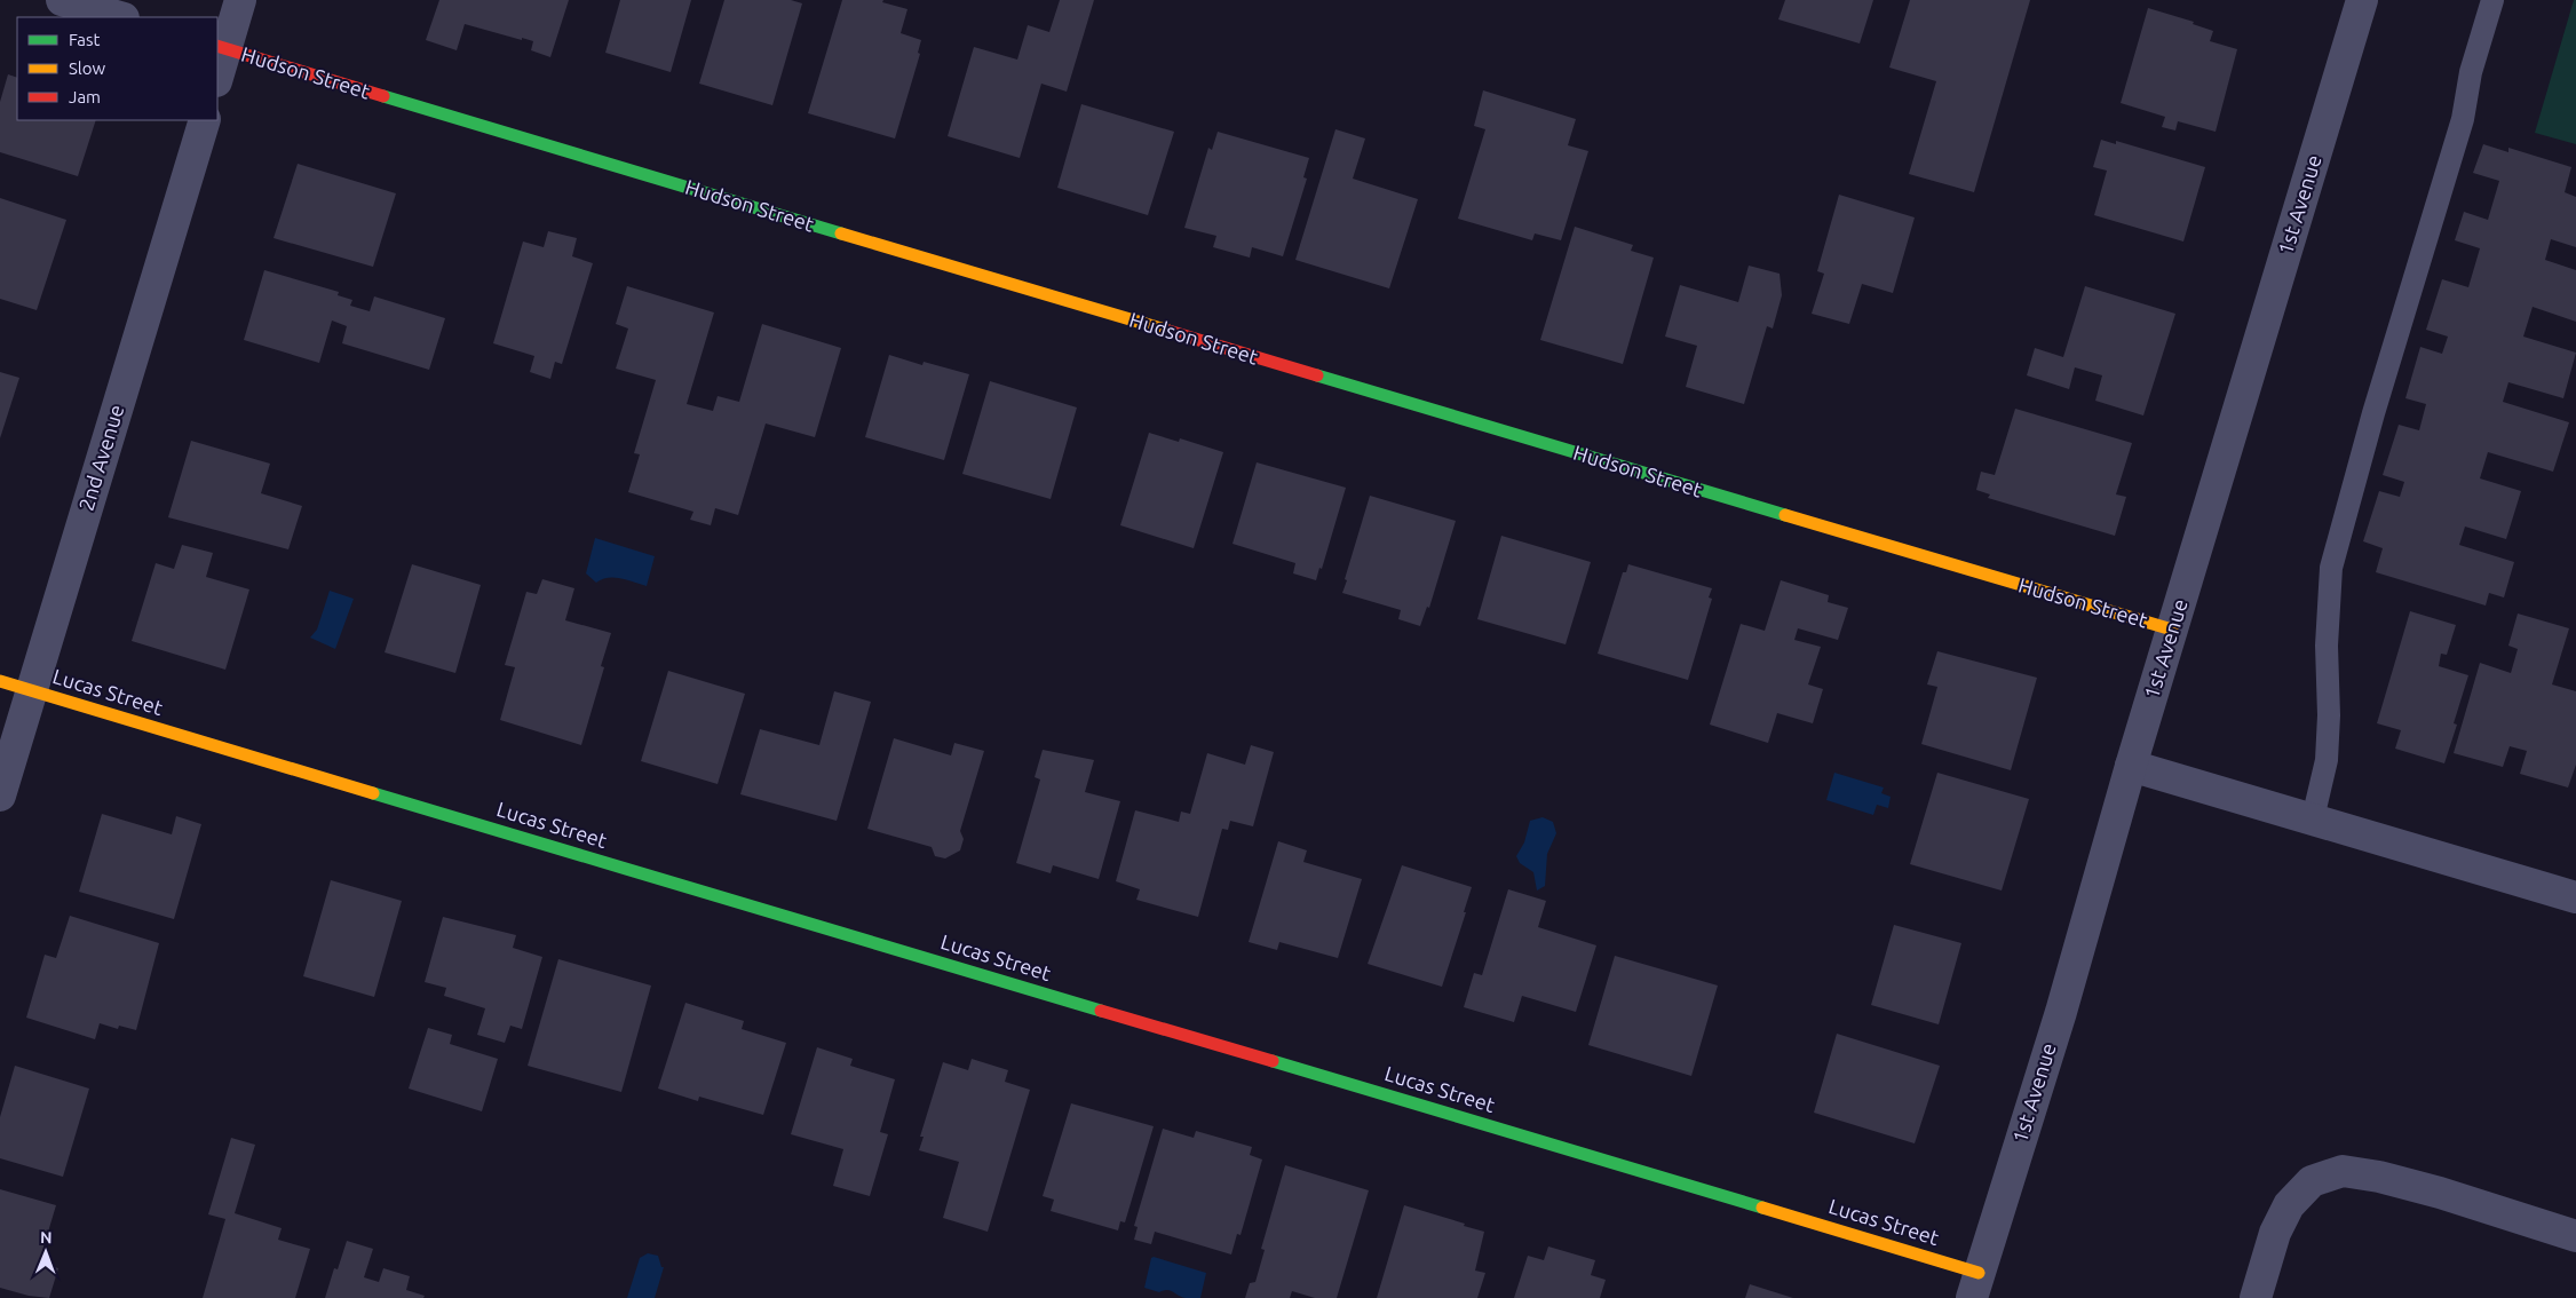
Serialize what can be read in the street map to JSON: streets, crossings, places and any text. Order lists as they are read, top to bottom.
{
  "streets": {
    "street": [
      "Hudson Street",
      "1st Avenue",
      "2nd Avenue",
      "Lucas Street"
    ]
  },
  "crossings": [
    ["Hudson Street", "1st Avenue"],
    ["1st Avenue", "Lucas Street"],
    ["2nd Avenue", "Lucas Street"]
  ],
  "legend": ["Fast", "Slow", "Jam"],
  "north": "top"
}
